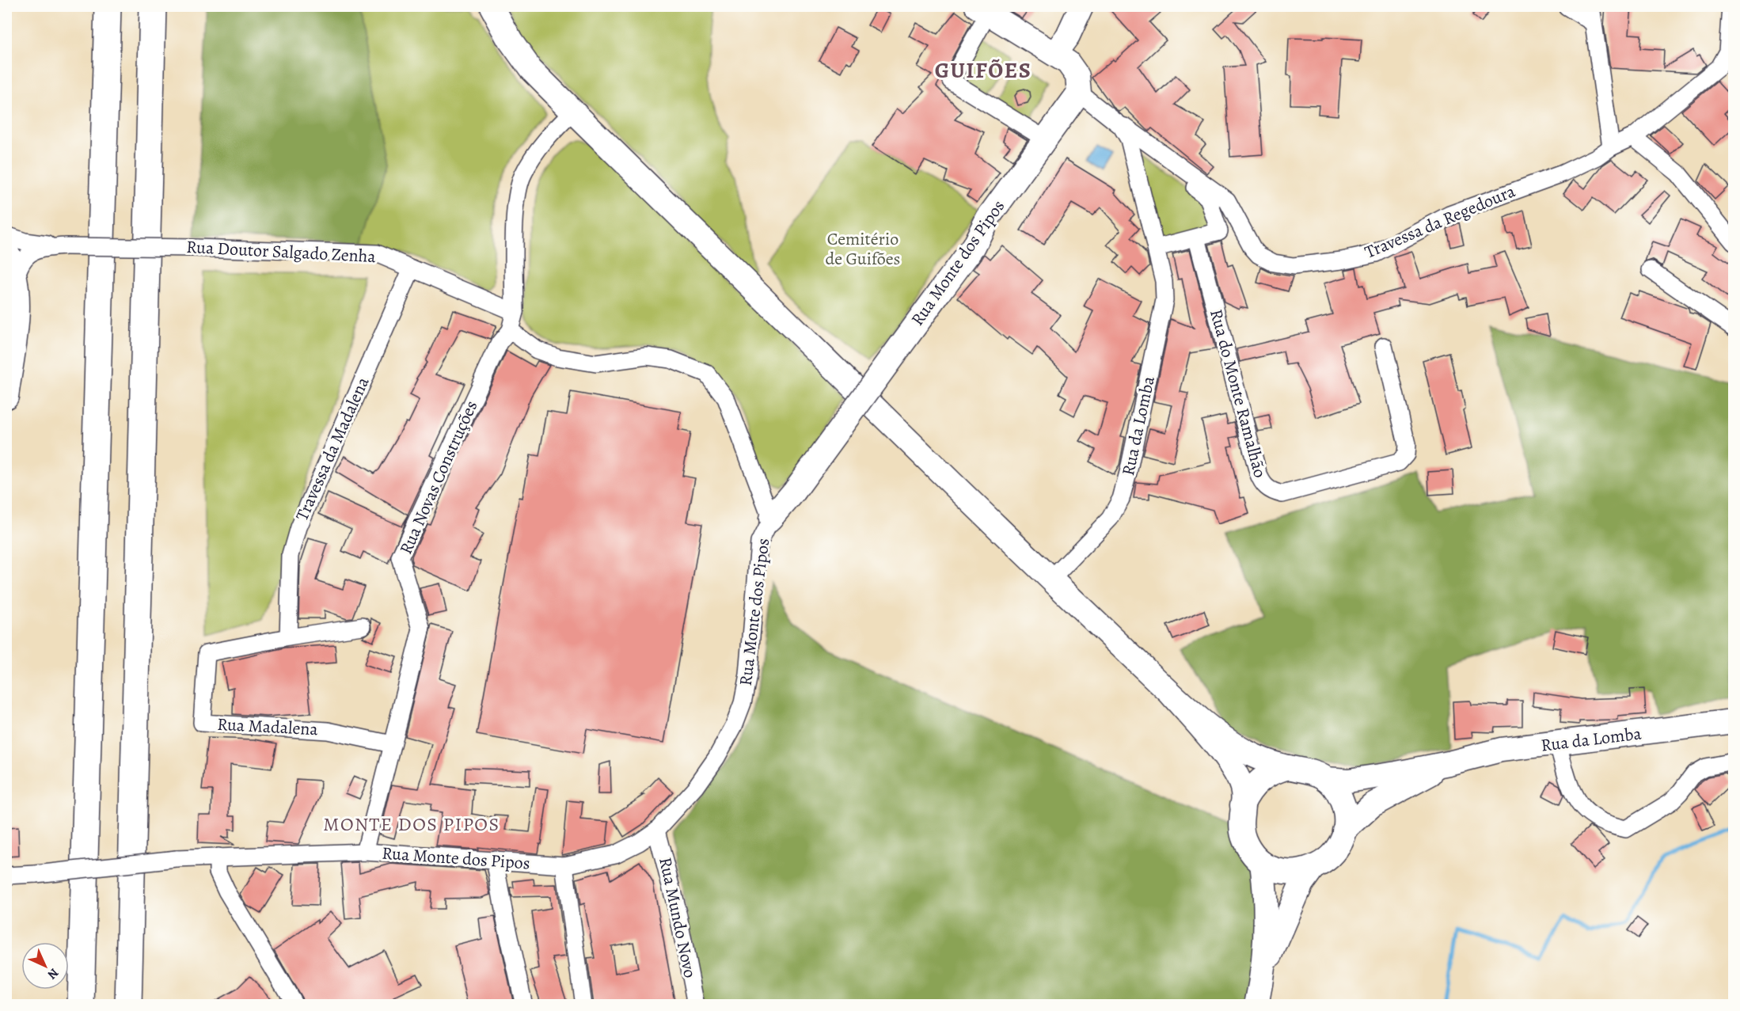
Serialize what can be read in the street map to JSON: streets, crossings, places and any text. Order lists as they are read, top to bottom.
{
  "streets": {
    "main road": ["Rua Monte dos Pipos", "Rua da Lomba"],
    "street": [
      "Travessa da Regedoura",
      "Rua Doutor Salgado Zenha",
      "Rua do Monte Ramalhão",
      "Travessa da Madalena",
      "Rua Novas Construções",
      "Rua Madalena",
      "Rua Mundo Novo"
    ]
  },
  "crossings": [
    ["Travessa da Regedoura", "Rua da Lomba"],
    ["Rua Doutor Salgado Zenha", "Travessa da Madalena"],
    ["Rua Monte dos Pipos", "Rua Novas Construções"],
    ["Rua Monte dos Pipos", "Rua Mundo Novo"],
    ["Travessa da Madalena", "Rua Madalena"],
    ["Rua Novas Construções", "Rua Madalena"]
  ],
  "districts": ["GUIFÕES", "MONTE DOS PIPOS"],
  "parks": ["Cemitério de Guifões"],
  "north": "bottom right"
}
